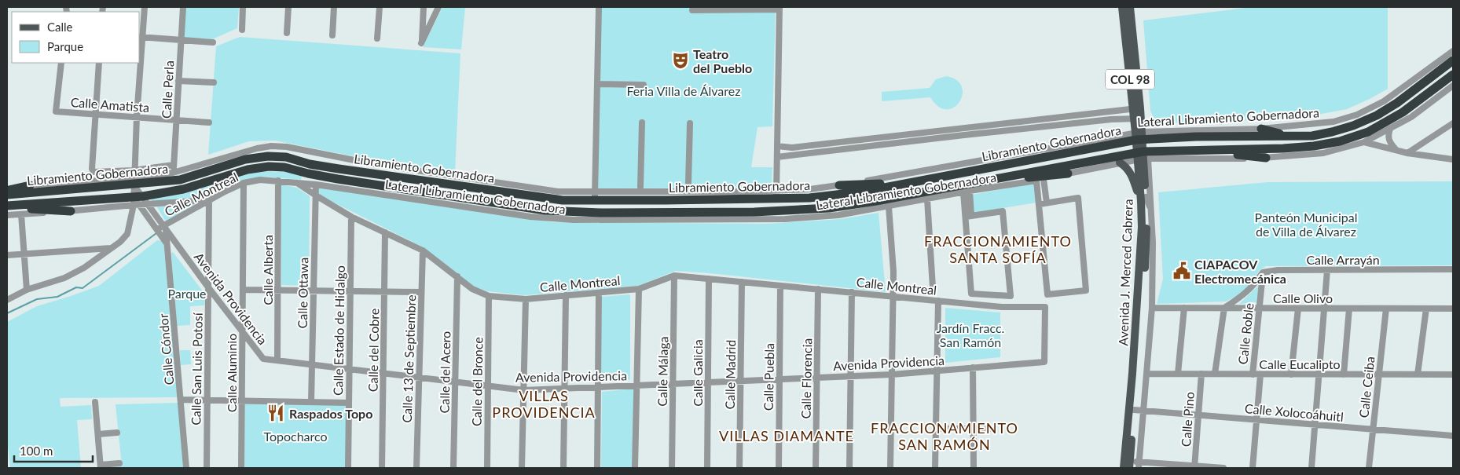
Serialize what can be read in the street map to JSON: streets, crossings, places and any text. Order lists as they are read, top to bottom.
{
  "streets": {
    "highway": ["Libramiento Gobernadora"],
    "main road": ["COL 98", "Avenida J. Merced Cabrera"],
    "street": [
      "Calle Perla",
      "Calle Amatista",
      "Lateral Libramiento Gobernadora",
      "Calle Montreal",
      "Calle Arrayán",
      "Calle Alberta",
      "Calle Ottawa",
      "Calle Olivo",
      "Avenida Providencia",
      "Calle Estado de Hidalgo",
      "Calle Roble",
      "Calle Cóndor",
      "Calle del Cobre",
      "Calle 13 de Septiembre",
      "Calle Eucalipto",
      "Calle San Luis Potosí",
      "Calle Málaga",
      "Calle del Acero",
      "Calle Aluminio",
      "Calle Galicia",
      "Calle Madrid",
      "Calle Puebla",
      "Calle Florencia",
      "Calle del Bronce",
      "Calle Ceiba",
      "Calle Xolocoáhuitl",
      "Calle Pino"
    ]
  },
  "crossings": [
    ["COL 98", "Lateral Libramiento Gobernadora"],
    ["COL 98", "Libramiento Gobernadora"],
    ["COL 98", "Avenida J. Merced Cabrera"],
    ["Calle Perla", "Calle Amatista"],
    ["Calle Perla", "Lateral Libramiento Gobernadora"],
    ["Lateral Libramiento Gobernadora", "Libramiento Gobernadora"],
    ["Lateral Libramiento Gobernadora", "Calle Montreal"],
    ["Lateral Libramiento Gobernadora", "Avenida J. Merced Cabrera"],
    ["Lateral Libramiento Gobernadora", "Calle Ottawa"],
    ["Lateral Libramiento Gobernadora", "Avenida Providencia"],
    ["Libramiento Gobernadora", "Avenida J. Merced Cabrera"],
    ["Libramiento Gobernadora", "Avenida Providencia"],
    ["Calle Montreal", "Calle Alberta"],
    ["Calle Montreal", "Calle Ottawa"],
    ["Calle Montreal", "Avenida Providencia"],
    ["Calle Montreal", "Calle Estado de Hidalgo"],
    ["Calle Montreal", "Calle Cóndor"],
    ["Calle Montreal", "Calle del Cobre"],
    ["Calle Montreal", "Calle 13 de Septiembre"],
    ["Calle Montreal", "Calle San Luis Potosí"],
    ["Calle Montreal", "Calle Málaga"],
    ["Calle Montreal", "Calle del Acero"],
    ["Calle Montreal", "Calle Aluminio"],
    ["Calle Montreal", "Calle Galicia"],
    ["Calle Montreal", "Calle Madrid"],
    ["Calle Montreal", "Calle Puebla"],
    ["Calle Montreal", "Calle Florencia"],
    ["Calle Montreal", "Calle del Bronce"],
    ["Calle Arrayán", "Calle Roble"],
    ["Calle Alberta", "Avenida Providencia"],
    ["Avenida J. Merced Cabrera", "Calle Xolocoáhuitl"],
    ["Calle Ottawa", "Avenida Providencia"],
    ["Calle Olivo", "Calle Roble"],
    ["Calle Olivo", "Calle Ceiba"],
    ["Avenida Providencia", "Calle Estado de Hidalgo"],
    ["Avenida Providencia", "Calle Cóndor"],
    ["Avenida Providencia", "Calle del Cobre"],
    ["Avenida Providencia", "Calle 13 de Septiembre"],
    ["Avenida Providencia", "Calle San Luis Potosí"],
    ["Avenida Providencia", "Calle Málaga"],
    ["Avenida Providencia", "Calle del Acero"],
    ["Avenida Providencia", "Calle Aluminio"],
    ["Avenida Providencia", "Calle Galicia"],
    ["Avenida Providencia", "Calle Madrid"],
    ["Avenida Providencia", "Calle Puebla"],
    ["Avenida Providencia", "Calle Florencia"],
    ["Avenida Providencia", "Calle del Bronce"],
    ["Calle Roble", "Calle Eucalipto"],
    ["Calle Roble", "Calle Xolocoáhuitl"],
    ["Calle Eucalipto", "Calle Ceiba"],
    ["Calle Eucalipto", "Calle Pino"],
    ["Calle Ceiba", "Calle Xolocoáhuitl"],
    ["Calle Xolocoáhuitl", "Calle Pino"]
  ],
  "districts": [
    "FRACCIONAMIENTO SANTA SOFÍA",
    "VILLAS PROVIDENCIA",
    "FRACCIONAMIENTO SAN RAMÓN",
    "VILLAS DIAMANTE"
  ],
  "parks": [
    "Feria Villa de Álvarez",
    "Panteón Municipal de Villa de Álvarez",
    "Parque",
    "Jardín Fracc. San Ramón",
    "Topocharco"
  ],
  "places": {
    "theatre": ["Teatro del Pueblo"],
    "public building": ["CIAPACOV Electromecánica"],
    "restaurant": ["Raspados Topo"]
  },
  "legend": ["Calle", "Parque"],
  "scale_bar": "100 m"
}
